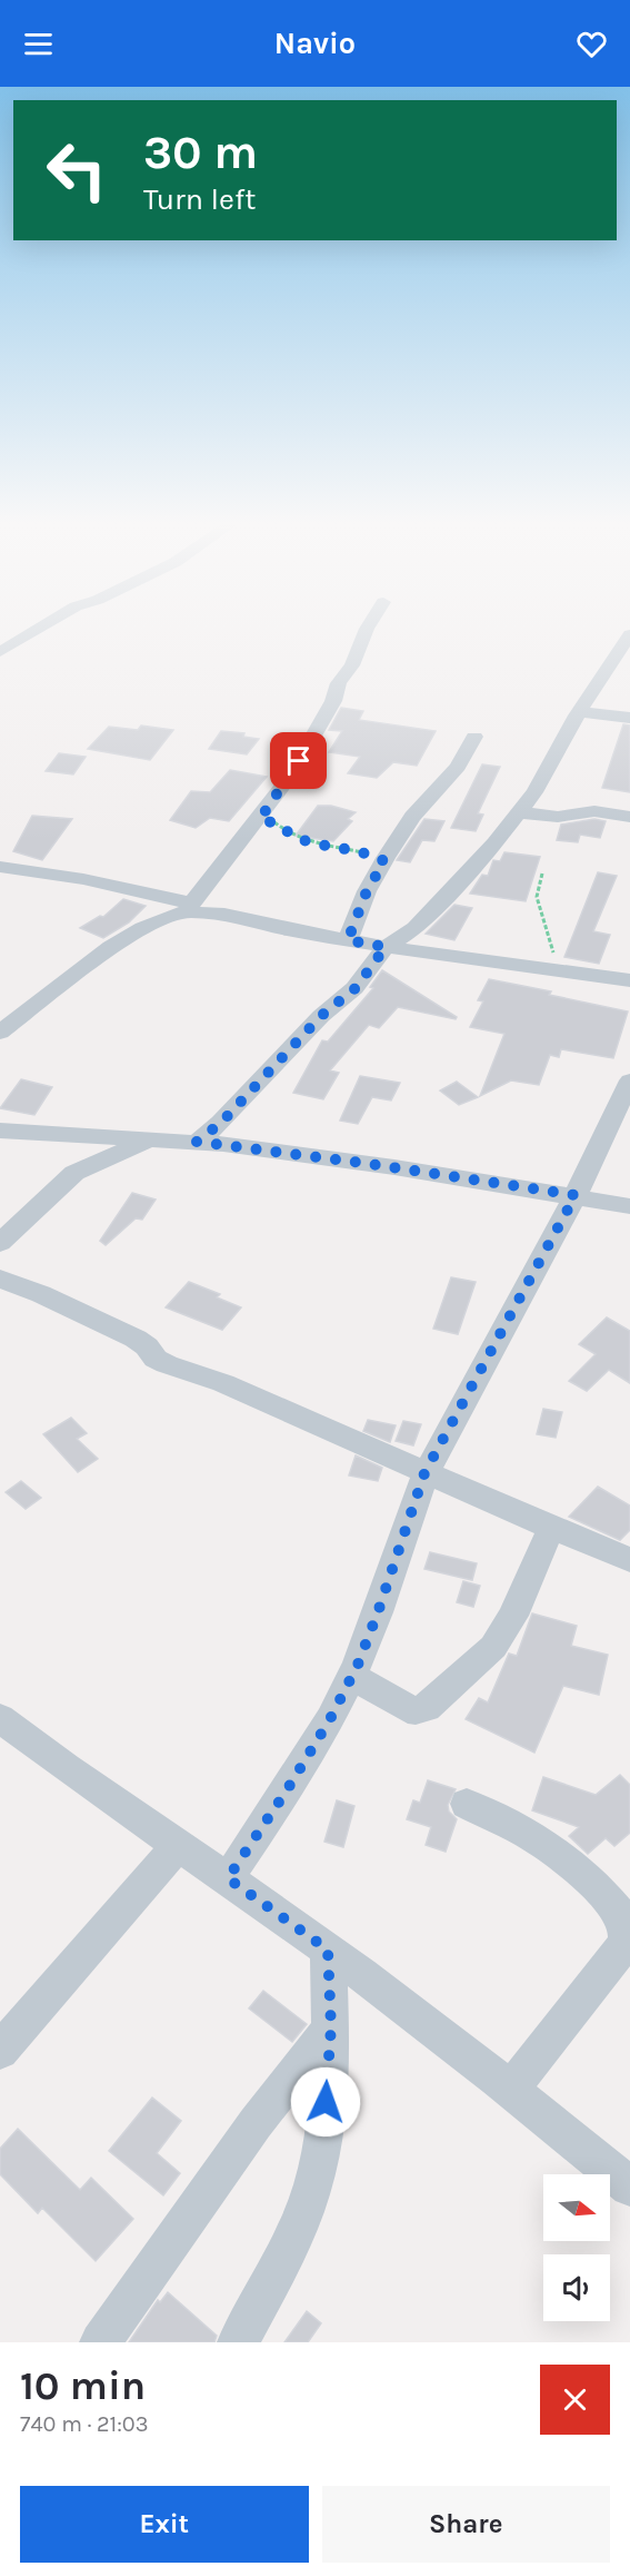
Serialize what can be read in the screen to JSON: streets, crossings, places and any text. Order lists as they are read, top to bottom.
{
  "north": "right",
  "page": {
    "header": "Navio",
    "turn": ["30 m", "Turn left"],
    "heading": ["10 min", "740 m · 21:03"],
    "buttons": ["Exit", "Share"]
  }
}
